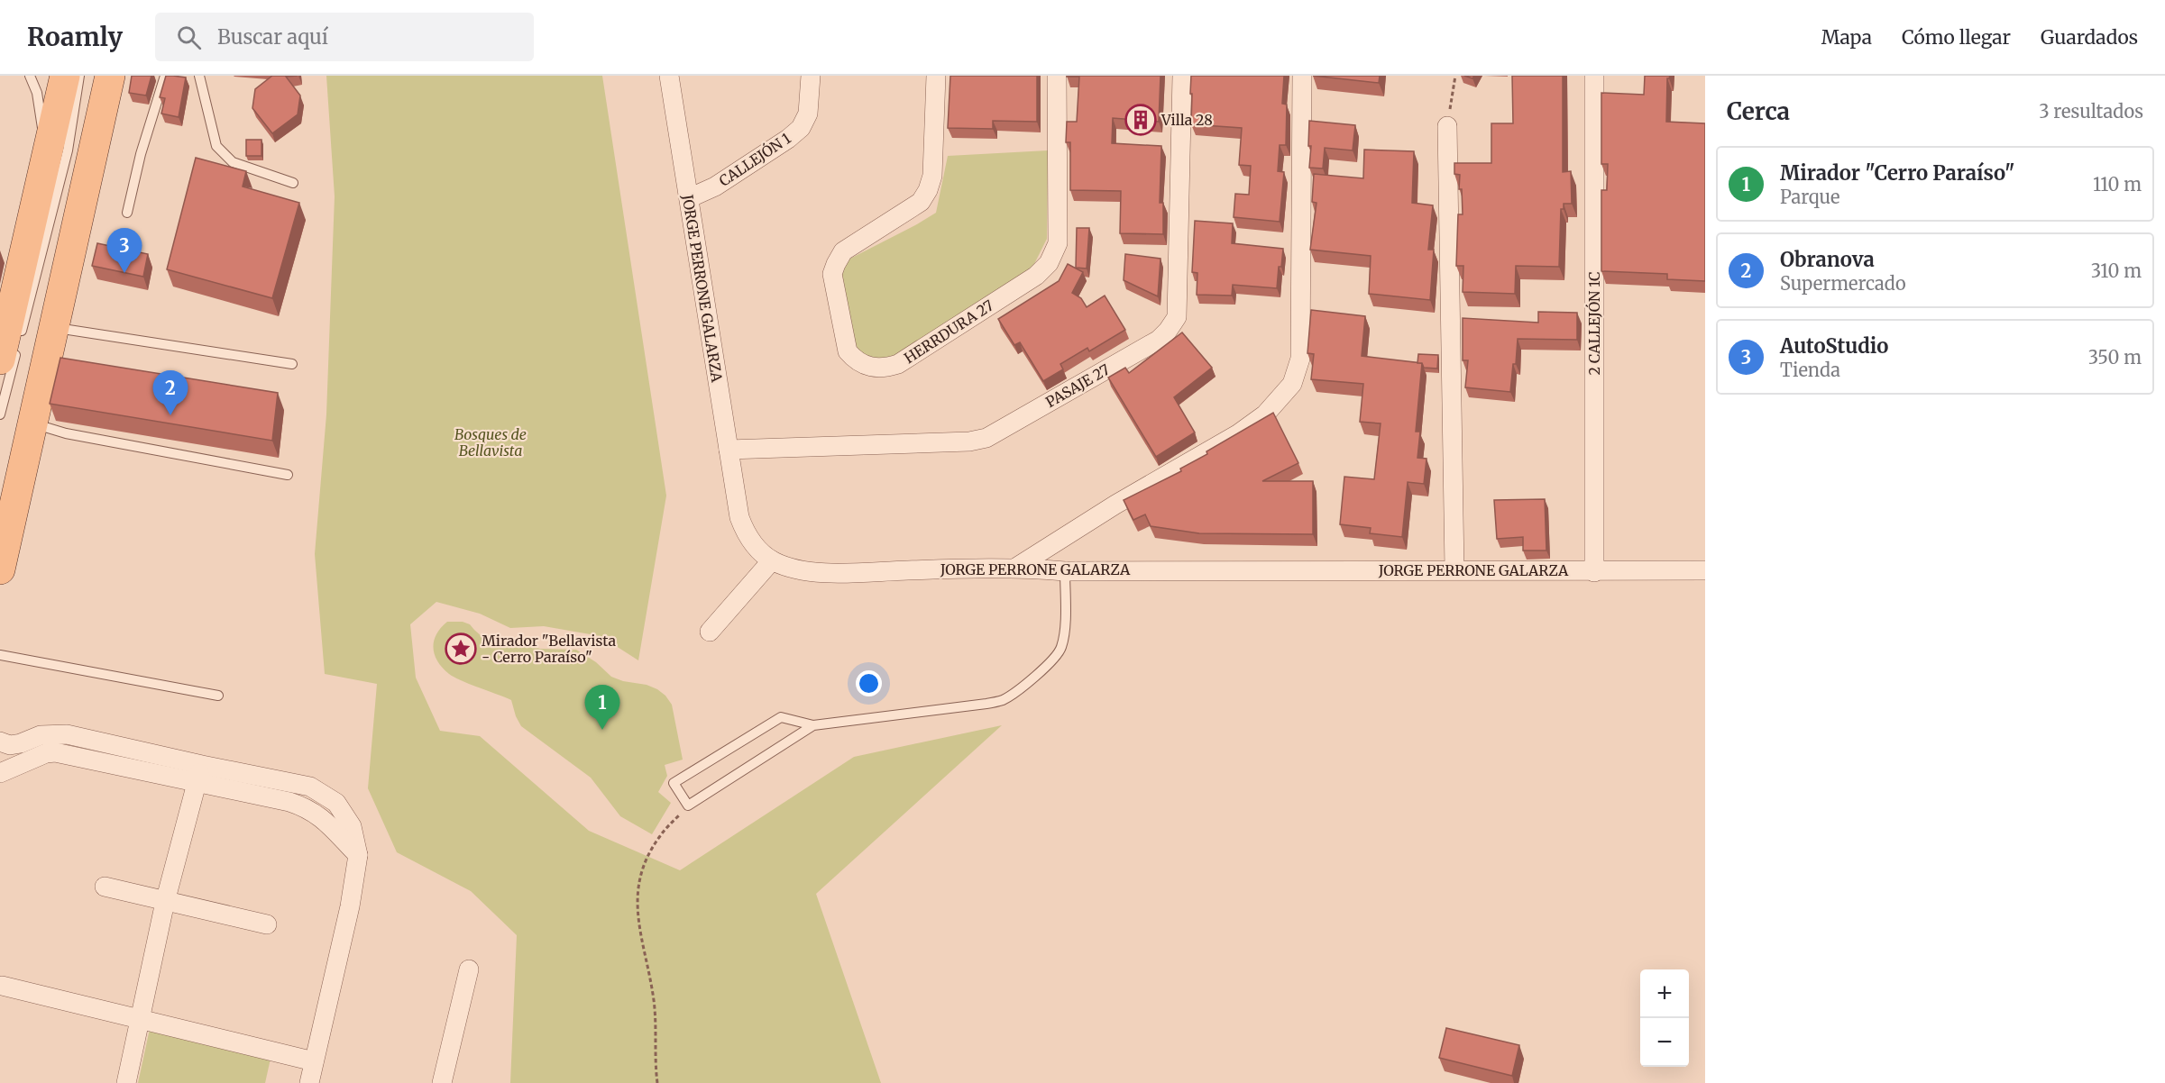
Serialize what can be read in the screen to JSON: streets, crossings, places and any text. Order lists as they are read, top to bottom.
{
  "streets": {
    "street": [
      "CALLEJÓN 1",
      "JORGE PERRONE GALARZA",
      "2 CALLEJÓN 1C",
      "HERRDURA 27",
      "PASAJE 27"
    ]
  },
  "crossings": [
    ["CALLEJÓN 1", "JORGE PERRONE GALARZA"],
    ["JORGE PERRONE GALARZA", "2 CALLEJÓN 1C"],
    ["JORGE PERRONE GALARZA", "PASAJE 27"]
  ],
  "parks": ["Bosques de Bellavista"],
  "places": {
    "building": ["Villa 28"],
    "place": ["Mirador \"Bellavista - Cerro Paraíso\""]
  },
  "page": {
    "header": "Roamly",
    "search": "Buscar aquí",
    "nav": ["Mapa", "Cómo llegar", "Guardados"],
    "heading": ["Cerca", "3 resultados"],
    "list": [
      {
        "mark": "1",
        "name": "Mirador \"Cerro Paraíso\"",
        "note": "Parque",
        "value": "110 m"
      },
      {
        "mark": "2",
        "name": "Obranova",
        "note": "Supermercado",
        "value": "310 m"
      },
      {
        "mark": "3",
        "name": "AutoStudio",
        "note": "Tienda",
        "value": "350 m"
      }
    ],
    "pins": ["3", "2", "1"],
    "map_buttons": ["+", "−"]
  }
}
